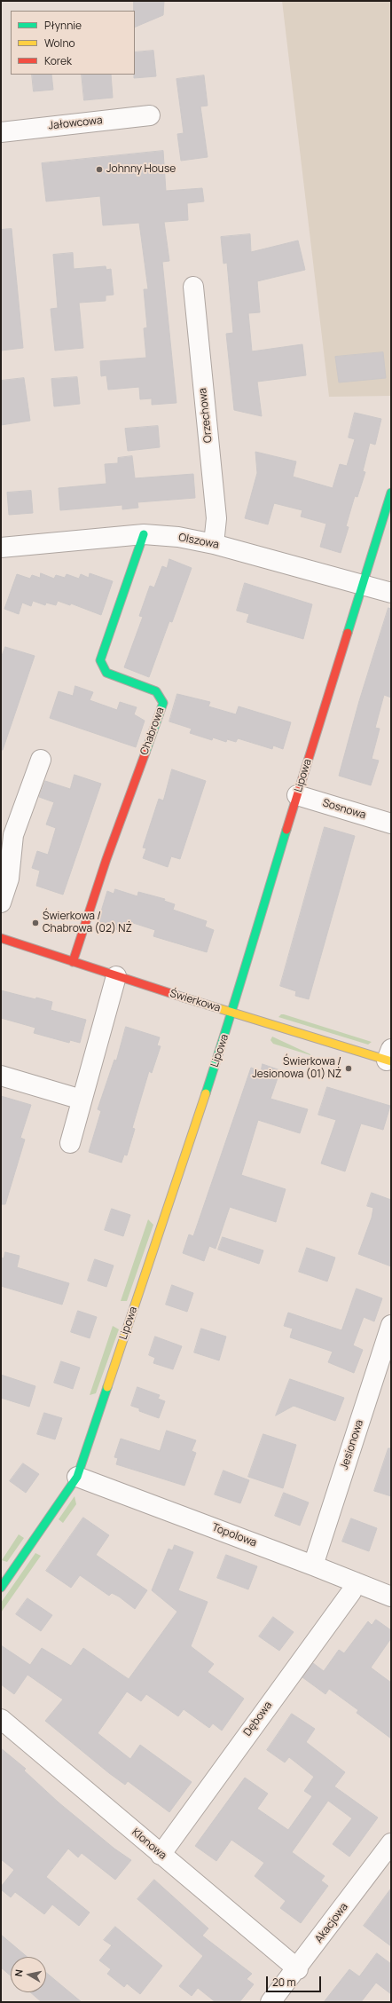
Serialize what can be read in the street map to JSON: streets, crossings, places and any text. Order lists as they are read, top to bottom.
{
  "streets": {
    "street": [
      "Jałowcowa",
      "Orzechowa",
      "Olszowa",
      "Chabrowa",
      "Lipowa",
      "Sosnowa",
      "Świerkowa",
      "Jesionowa",
      "Topolowa",
      "Dębowa",
      "Klonowa",
      "Akacjowa"
    ]
  },
  "crossings": [
    ["Orzechowa", "Olszowa"],
    ["Olszowa", "Chabrowa"],
    ["Olszowa", "Lipowa"],
    ["Chabrowa", "Świerkowa"],
    ["Lipowa", "Sosnowa"],
    ["Lipowa", "Świerkowa"],
    ["Lipowa", "Topolowa"],
    ["Jesionowa", "Topolowa"],
    ["Topolowa", "Dębowa"],
    ["Dębowa", "Klonowa"],
    ["Klonowa", "Akacjowa"]
  ],
  "places": ["Johnny House", "Świerkowa / Chabrowa (02) NŻ", "Świerkowa / Jesionowa (01) NŻ"],
  "legend": ["Płynnie", "Wolno", "Korek"],
  "scale_bar": "20 m",
  "north": "left"
}
